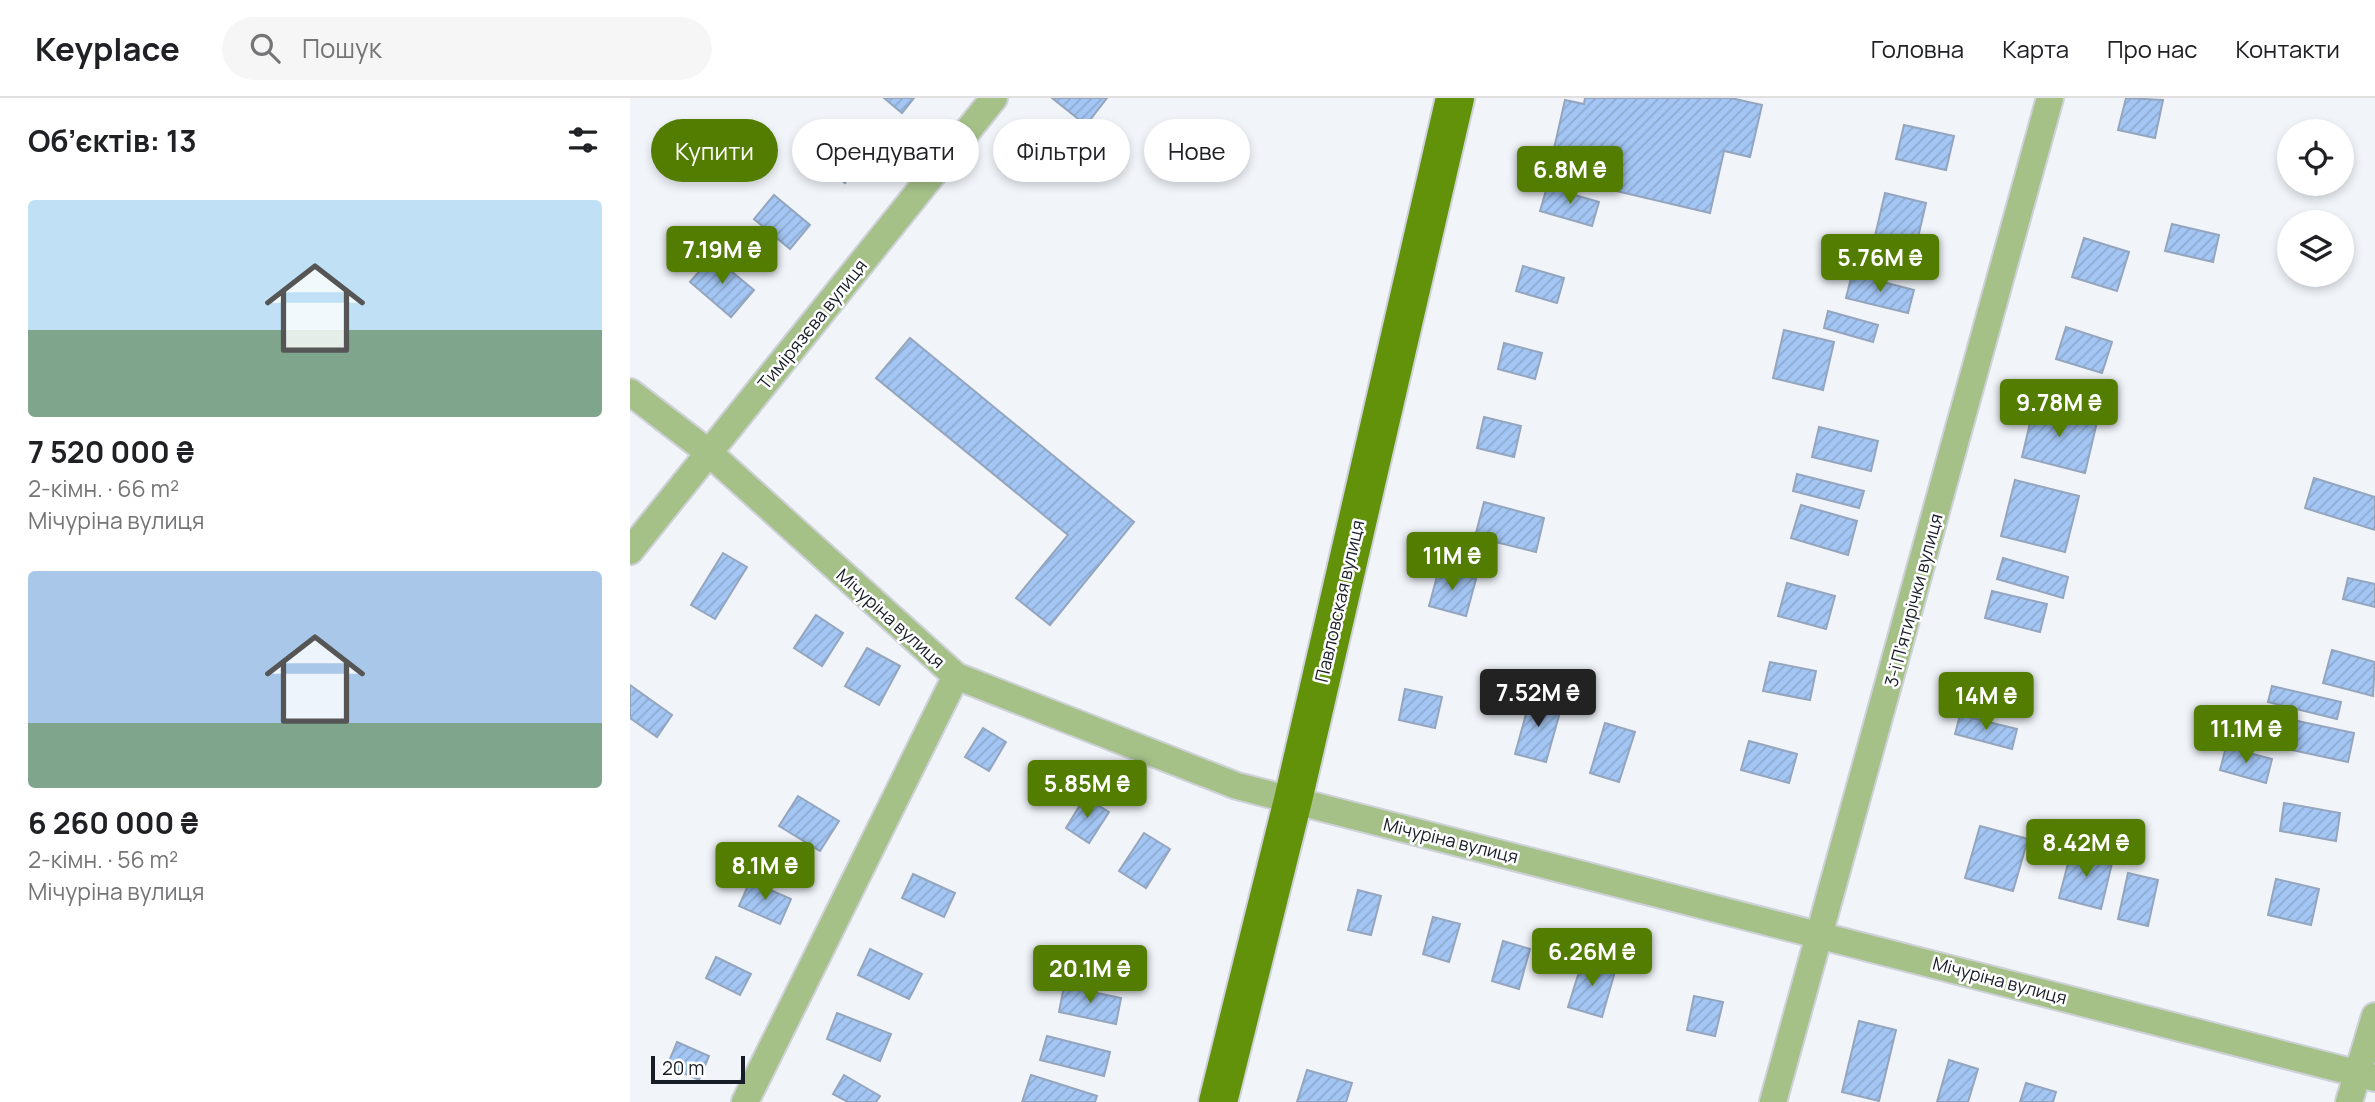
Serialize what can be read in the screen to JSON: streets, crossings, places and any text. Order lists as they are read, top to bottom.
{
  "streets": {
    "main road": ["Павловская вулиця"],
    "street": ["Тимірязєва вулиця", "3-ї П’ятирічки вулиця", "Мічуріна вулиця"]
  },
  "crossings": [
    ["Тимірязєва вулиця", "Мічуріна вулиця"],
    ["3-ї П’ятирічки вулиця", "Мічуріна вулиця"],
    ["Павловская вулиця", "Мічуріна вулиця"]
  ],
  "scale_bar": "20 m",
  "page": {
    "header": "Keyplace",
    "search": "Пошук",
    "nav": [
      "Головна",
      "Карта",
      "Про нас",
      "Контакти"
    ],
    "heading": "Об’єктів: 13",
    "chip": [
      "Купити",
      "Орендувати",
      "Фільтри",
      "Нове"
    ],
    "price": [
      "6.8M ₴",
      "7.19M ₴",
      "5.76M ₴",
      "9.78M ₴",
      "11M ₴",
      "7.52M ₴",
      "14M ₴",
      "11.1M ₴",
      "5.85M ₴",
      "8.42M ₴",
      "8.1M ₴",
      "6.26M ₴",
      "20.1M ₴"
    ],
    "list": [
      {
        "name": "7 520 000 ₴",
        "note": "2-кімн. · 66 m² · Мічуріна вулиця"
      },
      {
        "name": "6 260 000 ₴",
        "note": "2-кімн. · 56 m² · Мічуріна вулиця"
      }
    ],
    "scale": "20 m"
  }
}
